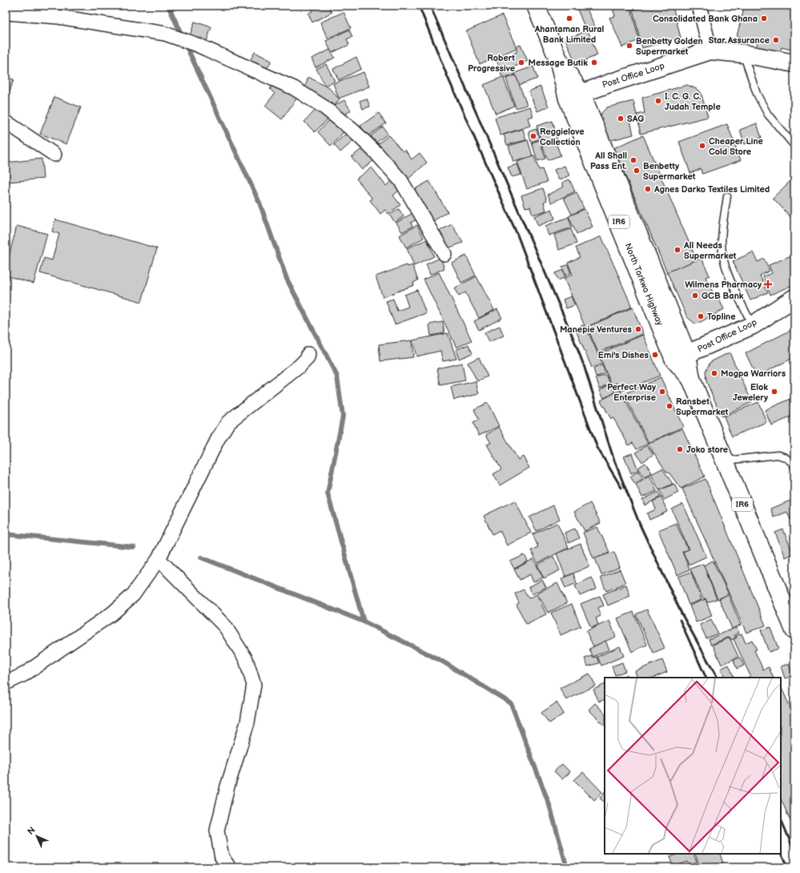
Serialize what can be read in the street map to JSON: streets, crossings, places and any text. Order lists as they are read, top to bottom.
{
  "streets": {
    "main road": ["Post Office Loop", "IR6", "North Tarkwa Highway"]
  },
  "crossings": [
    ["Post Office Loop", "North Tarkwa Highway"]
  ],
  "places": {
    "other": [
      "Ahantaman Rural Bank Limited",
      "Consolidated Bank Ghana",
      "Star Assurance",
      "Benbetty Golden Supermarket",
      "Robert Progressive",
      "Message Butik",
      "I. C. G. C. Judah Temple",
      "SAG",
      "Reggielove Collection",
      "Cheaper Line Cold Store",
      "All Shall Pass Ent.",
      "Benbetty Supermarket",
      "Agnes Darko Textiles Limited",
      "All Needs Supermarket",
      "GCB Bank",
      "Topline",
      "Manepie Ventures",
      "Emi's Dishes",
      "Mogpa Warriors",
      "Perfect Way Enterprise",
      "Elok Jewelery",
      "Ransbet Supermarket",
      "Joko store"
    ],
    "health": ["Wilmens Pharmacy"]
  },
  "north": "top left"
}
